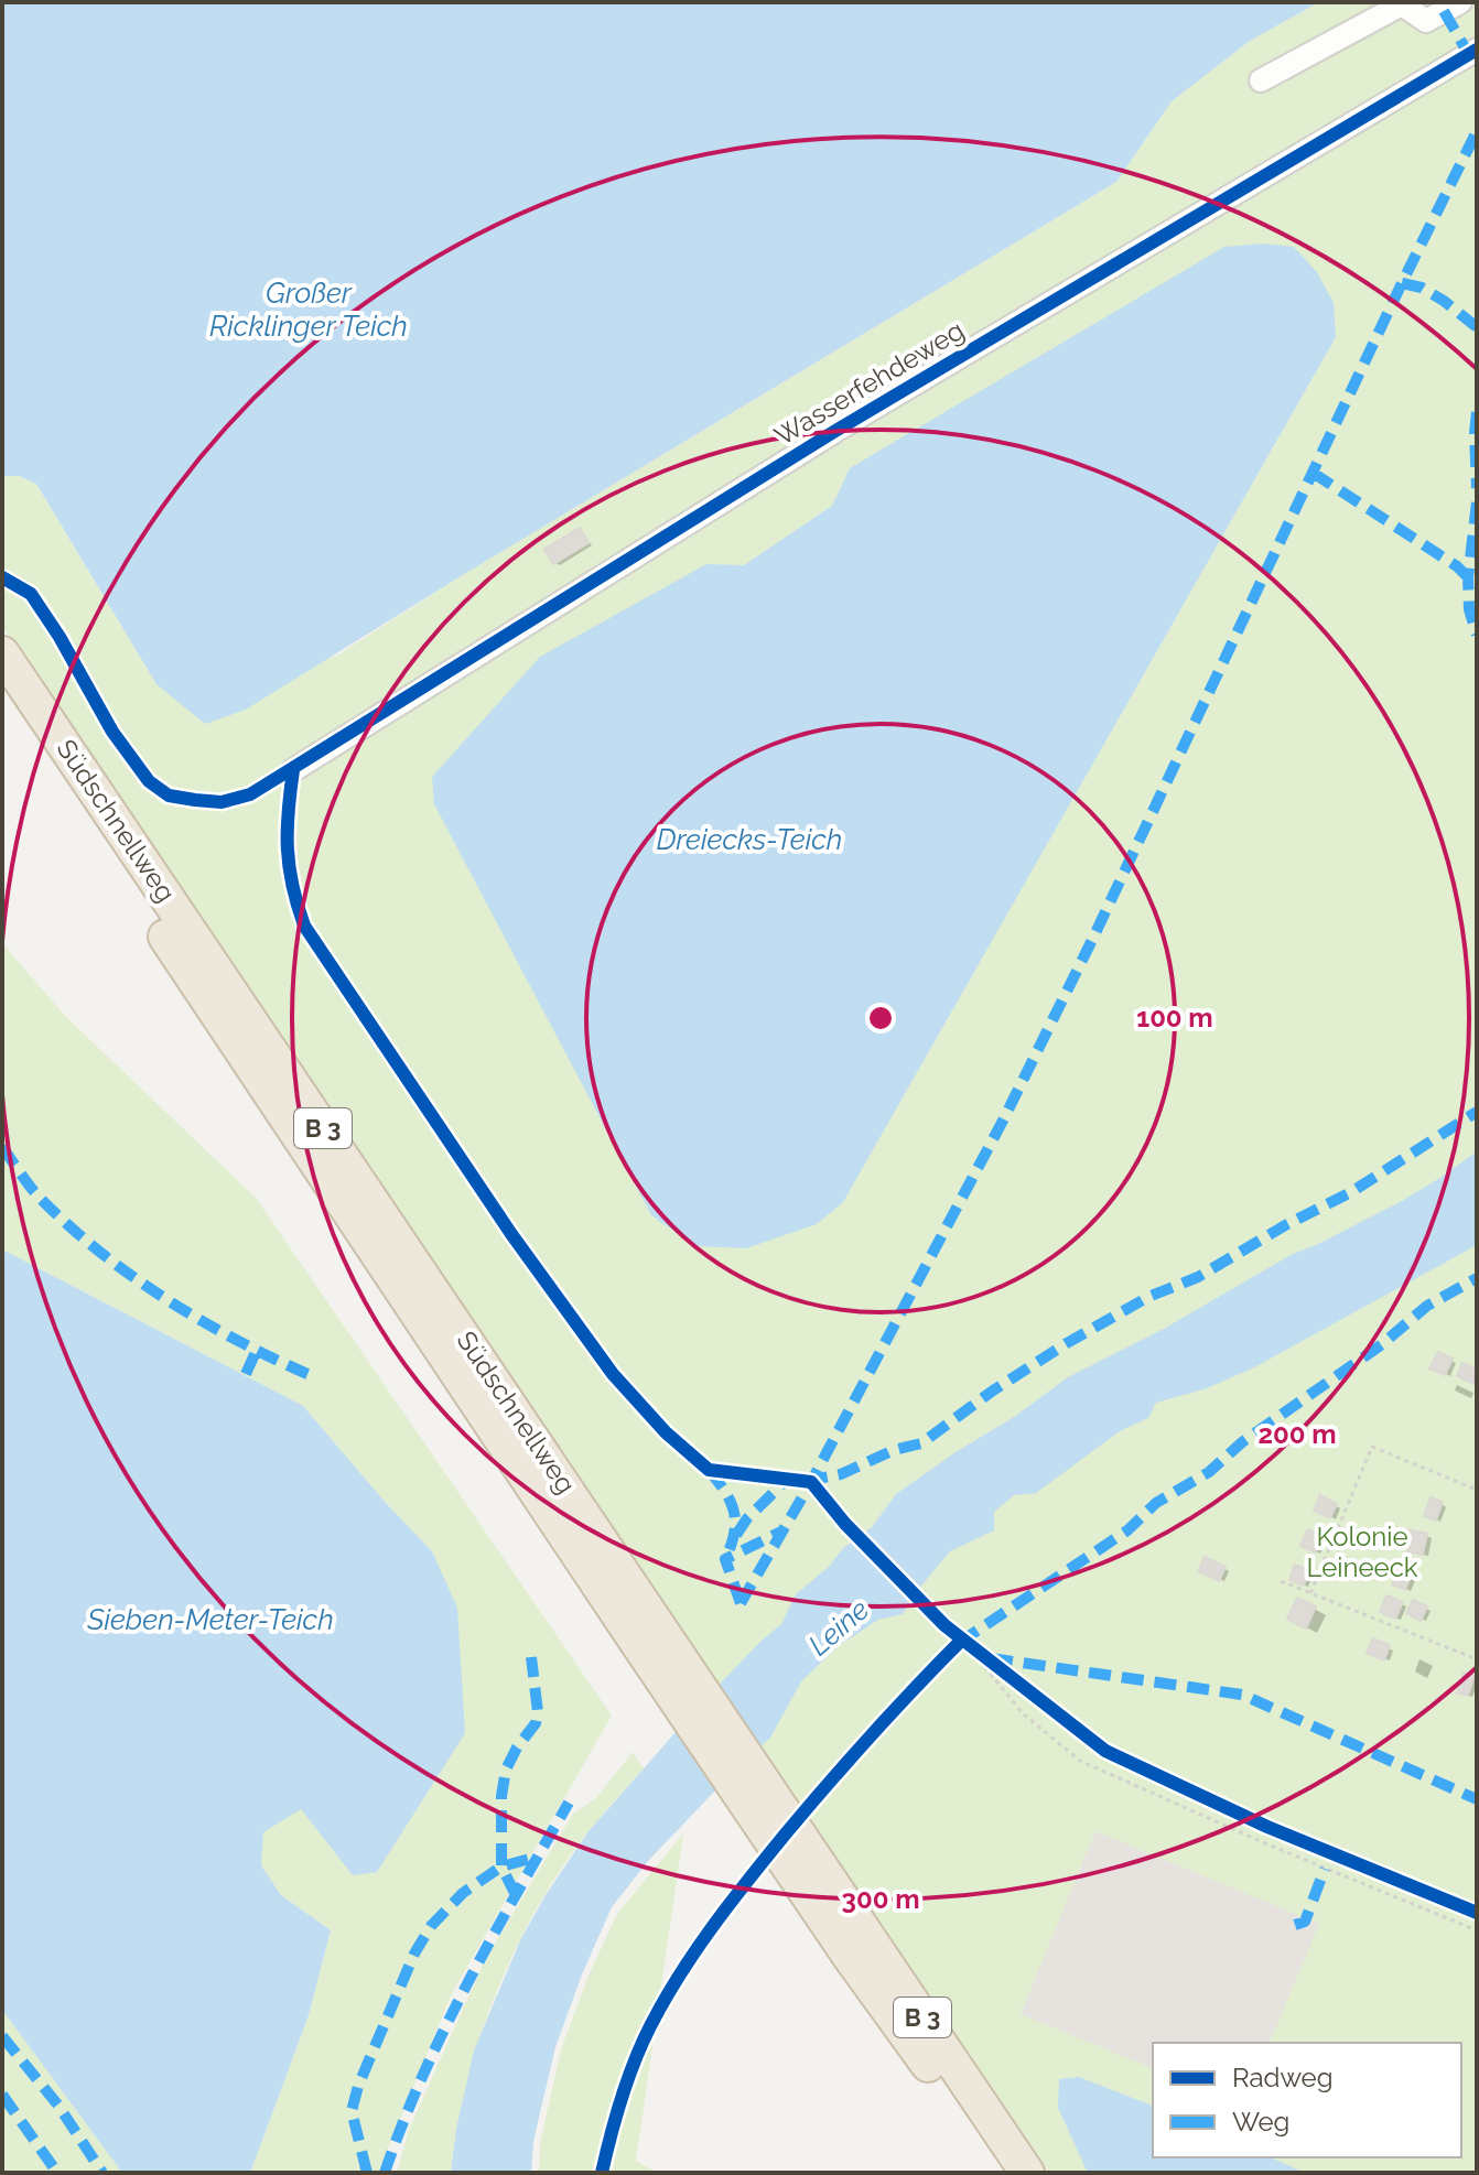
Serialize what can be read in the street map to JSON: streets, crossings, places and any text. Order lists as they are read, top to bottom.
{
  "streets": {
    "highway": ["Südschnellweg", "B 3"],
    "lane": ["Wasserfehdeweg"]
  },
  "water": [
    "Großer Ricklinger Teich",
    "Dreiecks-Teich",
    "Sieben-Meter-Teich",
    "Leine"
  ],
  "parks": ["Kolonie Leineeck"],
  "legend": ["Radweg", "Weg"],
  "rings": ["100 m", "200 m", "300 m"]
}
